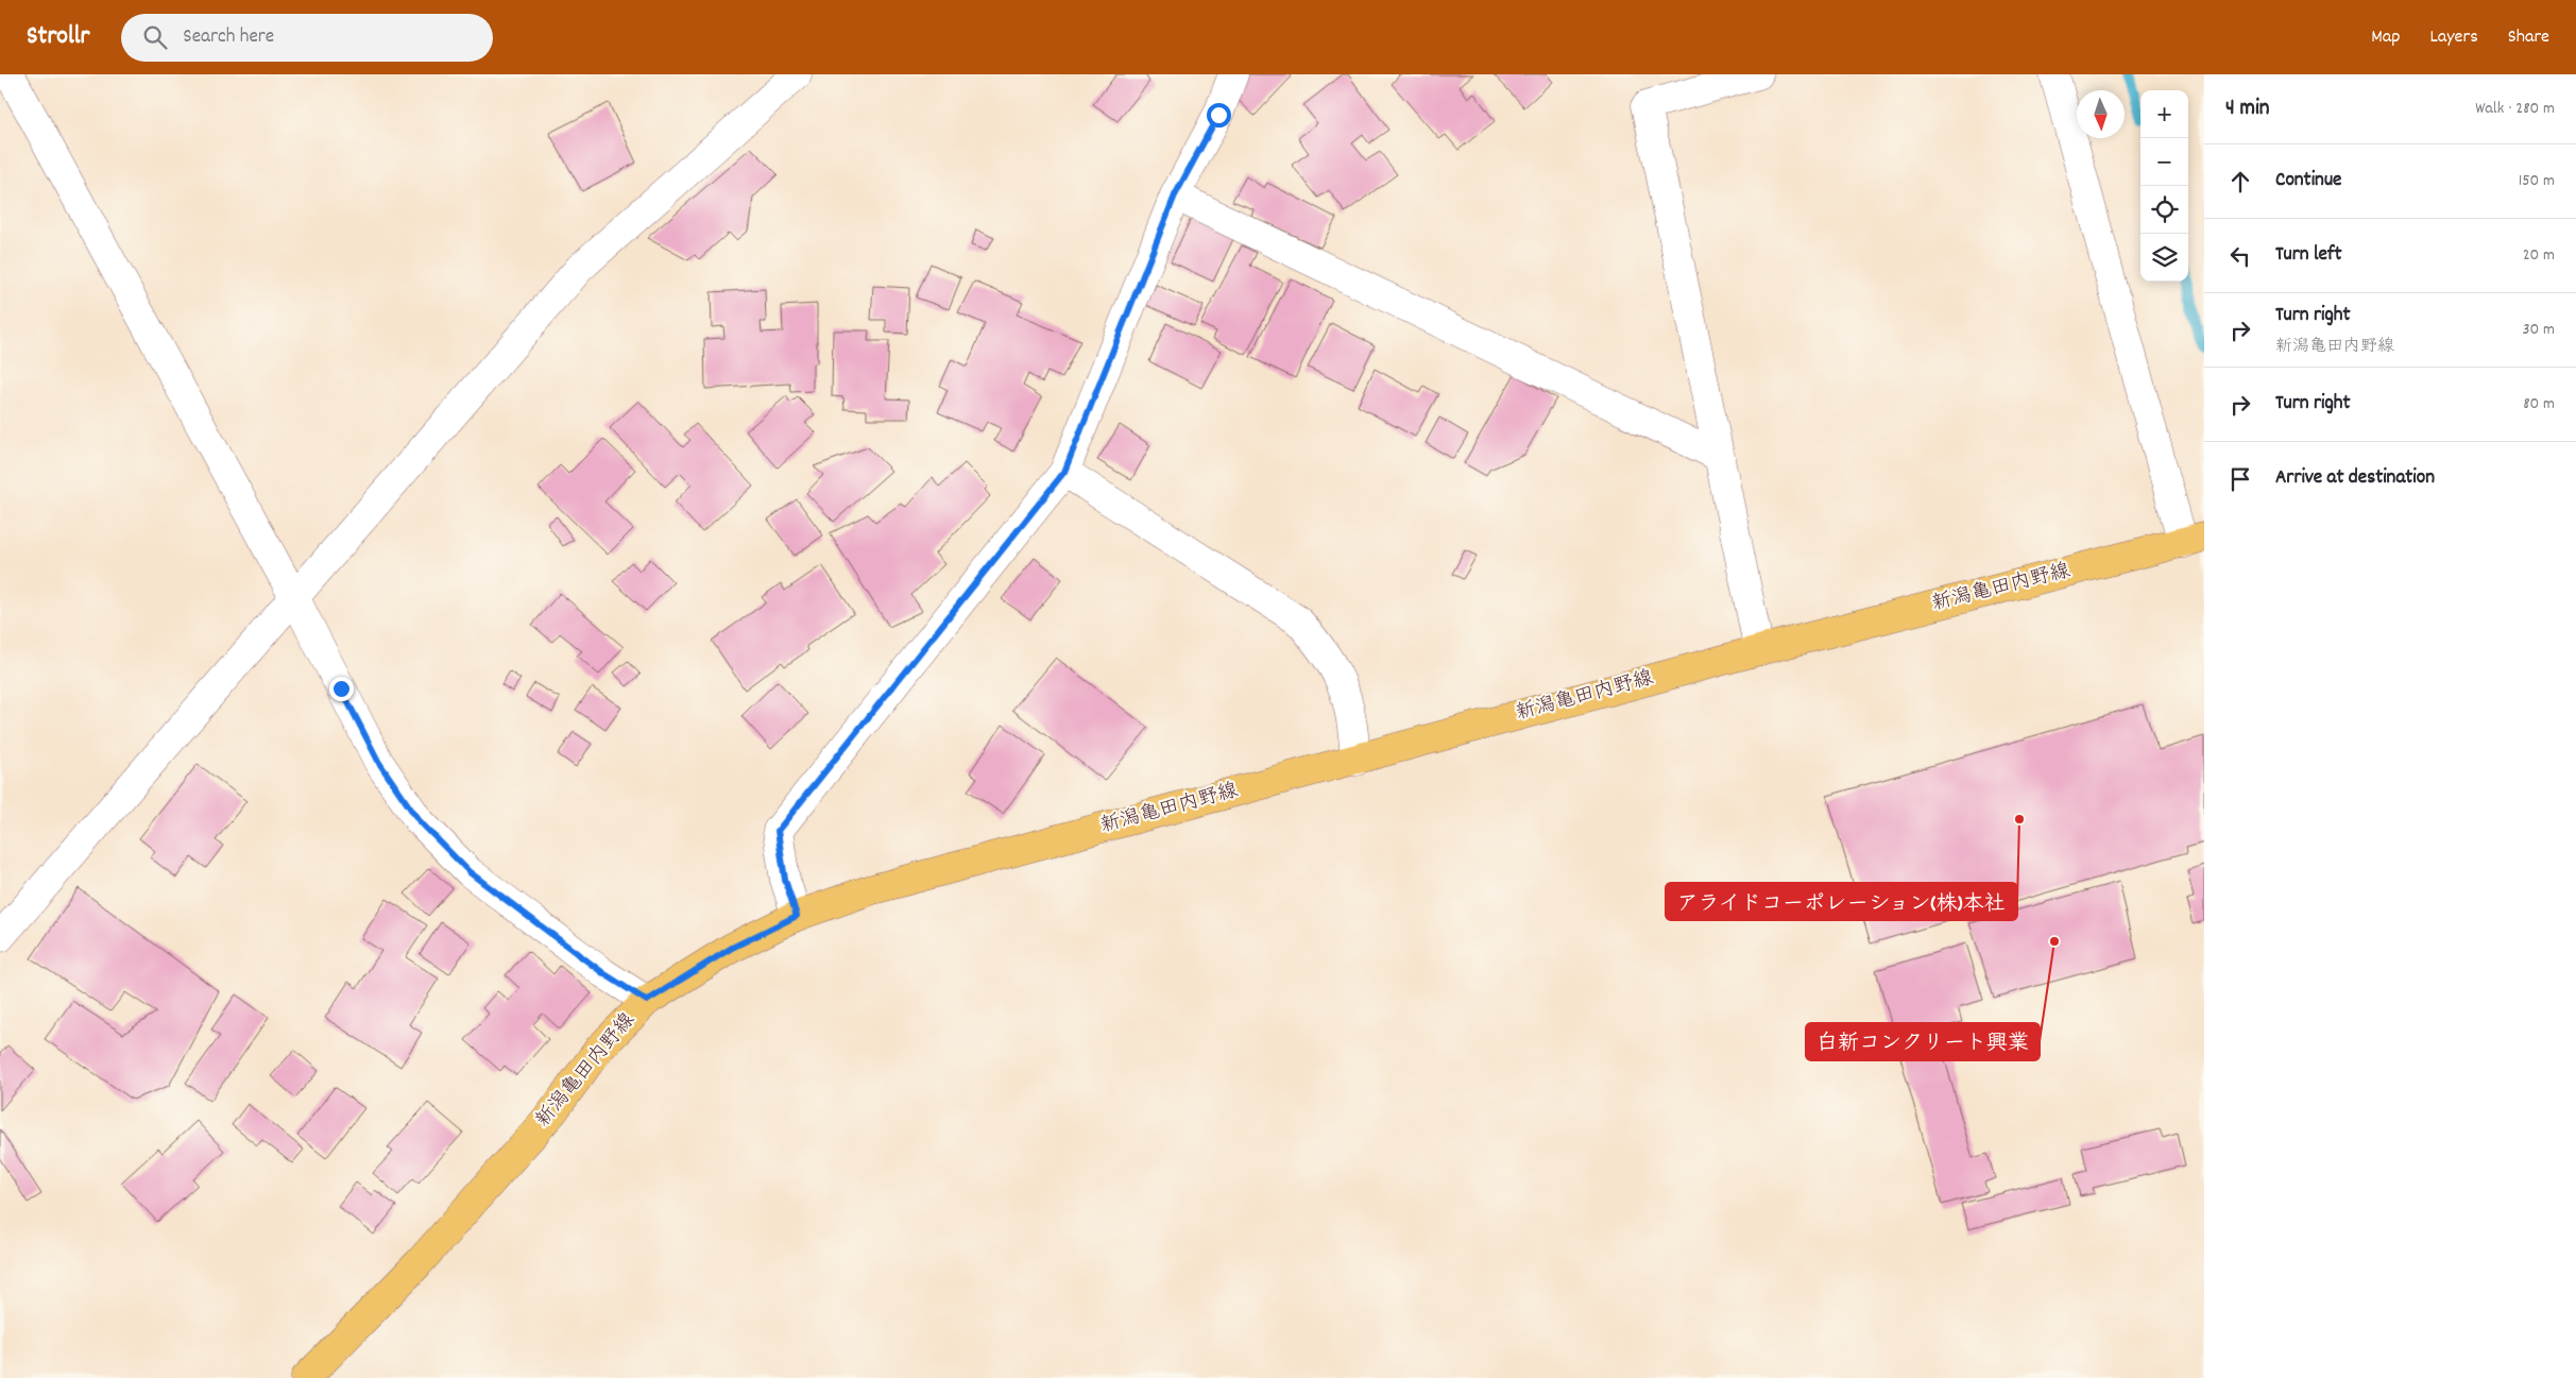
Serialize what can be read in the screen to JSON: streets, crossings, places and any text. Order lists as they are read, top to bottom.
{
  "streets": {
    "main road": ["新潟亀田内野線"]
  },
  "places": ["アライドコーポレーション(株)本社", "白新コンクリート興業"],
  "north": "bottom",
  "page": {
    "header": "Strollr",
    "search": "Search here",
    "nav": ["Map", "Layers", "Share"],
    "heading": ["4 min", "Walk · 280 m"],
    "map_buttons": ["+", "−"],
    "list": [
      ["Continue", "150 m"],
      ["Turn left", "20 m"],
      ["Turn right", "新潟亀田内野線", "30 m"],
      ["Turn right", "80 m"],
      "Arrive at destination"
    ]
  }
}
